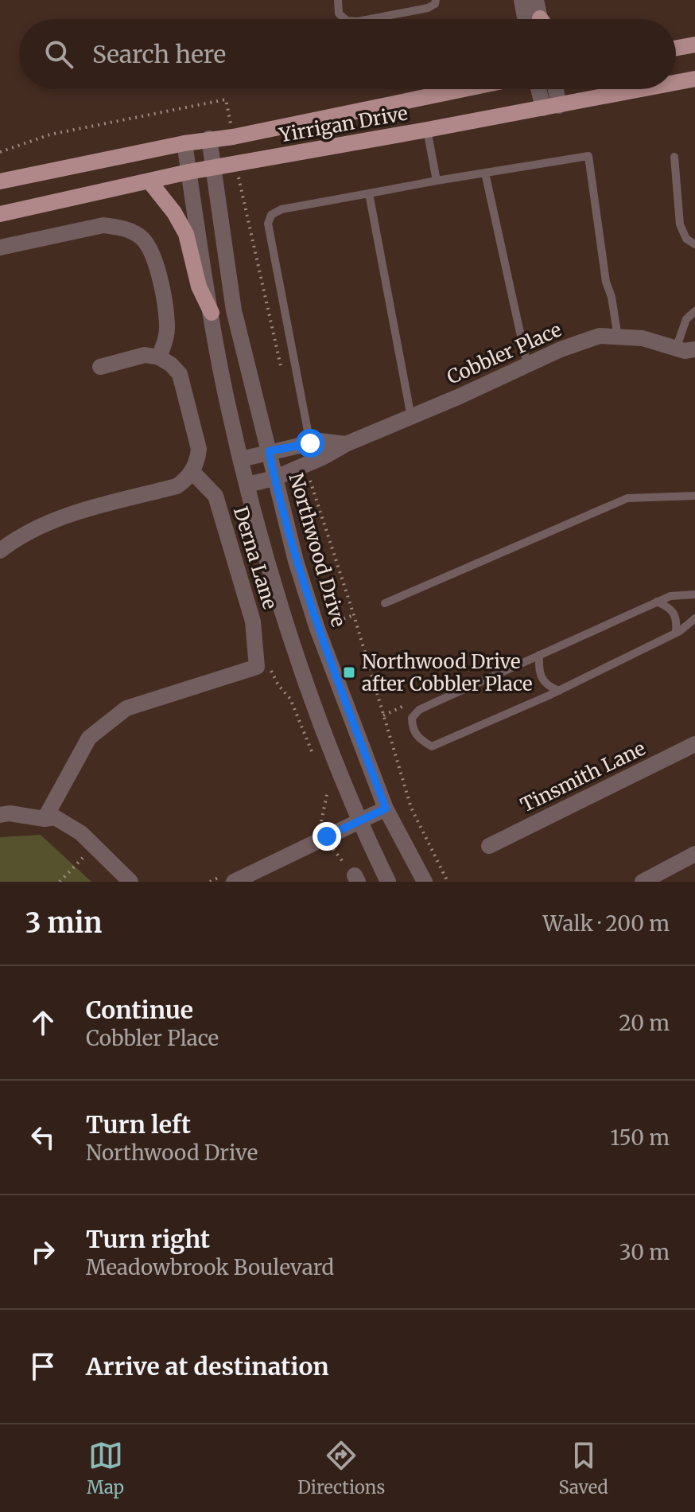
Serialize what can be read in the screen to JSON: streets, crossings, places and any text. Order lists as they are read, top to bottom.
{
  "streets": {
    "main road": ["Yirrigan Drive"],
    "street": [
      "Cobbler Place",
      "Northwood Drive",
      "Derna Lane",
      "Tinsmith Lane"
    ]
  },
  "crossings": [
    ["Yirrigan Drive", "Northwood Drive"],
    ["Cobbler Place", "Northwood Drive"]
  ],
  "places": {
    "transit": ["Northwood Drive after Cobbler Place"]
  },
  "page": {
    "search": "Search here",
    "heading": ["3 min", "Walk · 200 m"],
    "list": [
      ["Continue", "Cobbler Place", "20 m"],
      ["Turn left", "Northwood Drive", "150 m"],
      ["Turn right", "Meadowbrook Boulevard", "30 m"],
      "Arrive at destination"
    ],
    "nav": ["Map", "Directions", "Saved"]
  }
}
